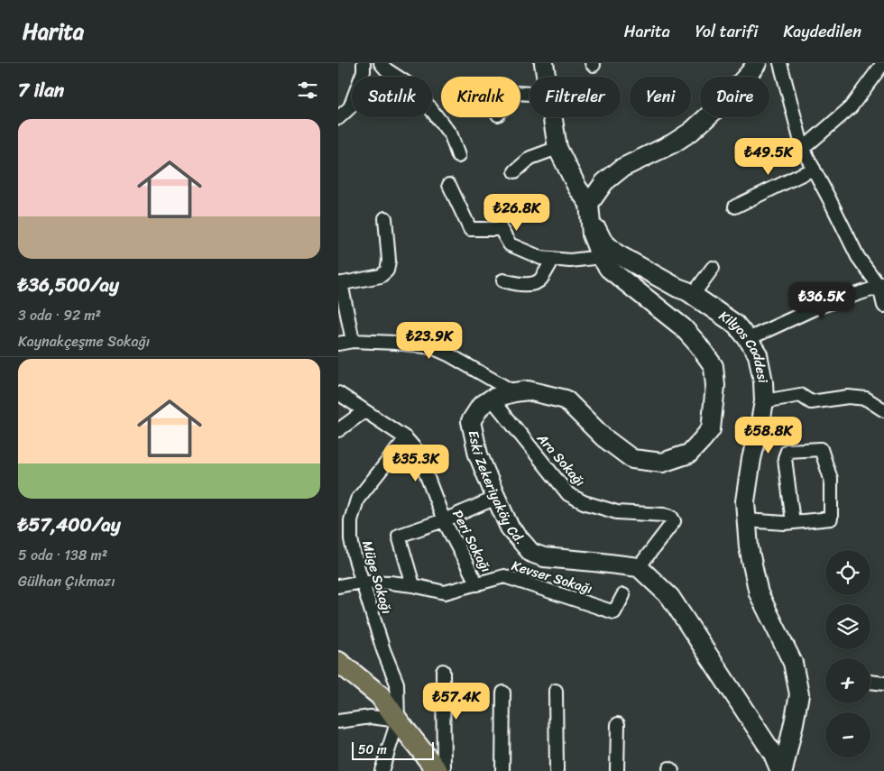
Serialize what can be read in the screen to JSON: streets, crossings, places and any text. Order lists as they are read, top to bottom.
{
  "streets": {
    "street": [
      "Kilyos Caddesi",
      "Ara Sokağı",
      "Eski Zekeriyaköy Cd.",
      "Peri Sokağı",
      "Müge Sokağı",
      "Kevser Sokağı"
    ]
  },
  "crossings": [
    ["Kilyos Caddesi", "Eski Zekeriyaköy Cd."],
    ["Ara Sokağı", "Eski Zekeriyaköy Cd."],
    ["Peri Sokağı", "Müge Sokağı"],
    ["Peri Sokağı", "Kevser Sokağı"],
    ["Müge Sokağı", "Kevser Sokağı"]
  ],
  "scale_bar": "50 m",
  "page": {
    "header": "Harita",
    "nav": ["Harita", "Yol tarifi", "Kaydedilen"],
    "heading": "7 ilan",
    "chip": [
      "Satılık",
      "Kiralık",
      "Filtreler",
      "Yeni",
      "Daire"
    ],
    "list": [
      {
        "name": "₺36,500/ay",
        "note": "3 oda · 92 m² · Kaynakçeşme Sokağı"
      },
      {
        "name": "₺57,400/ay",
        "note": "5 oda · 138 m² · Gülhan Çıkmazı"
      }
    ],
    "price": [
      "₺49.5K",
      "₺26.8K",
      "₺36.5K",
      "₺23.9K",
      "₺58.8K",
      "₺35.3K",
      "₺57.4K"
    ],
    "map_buttons": ["+", "−"],
    "scale": "50 m"
  }
}
